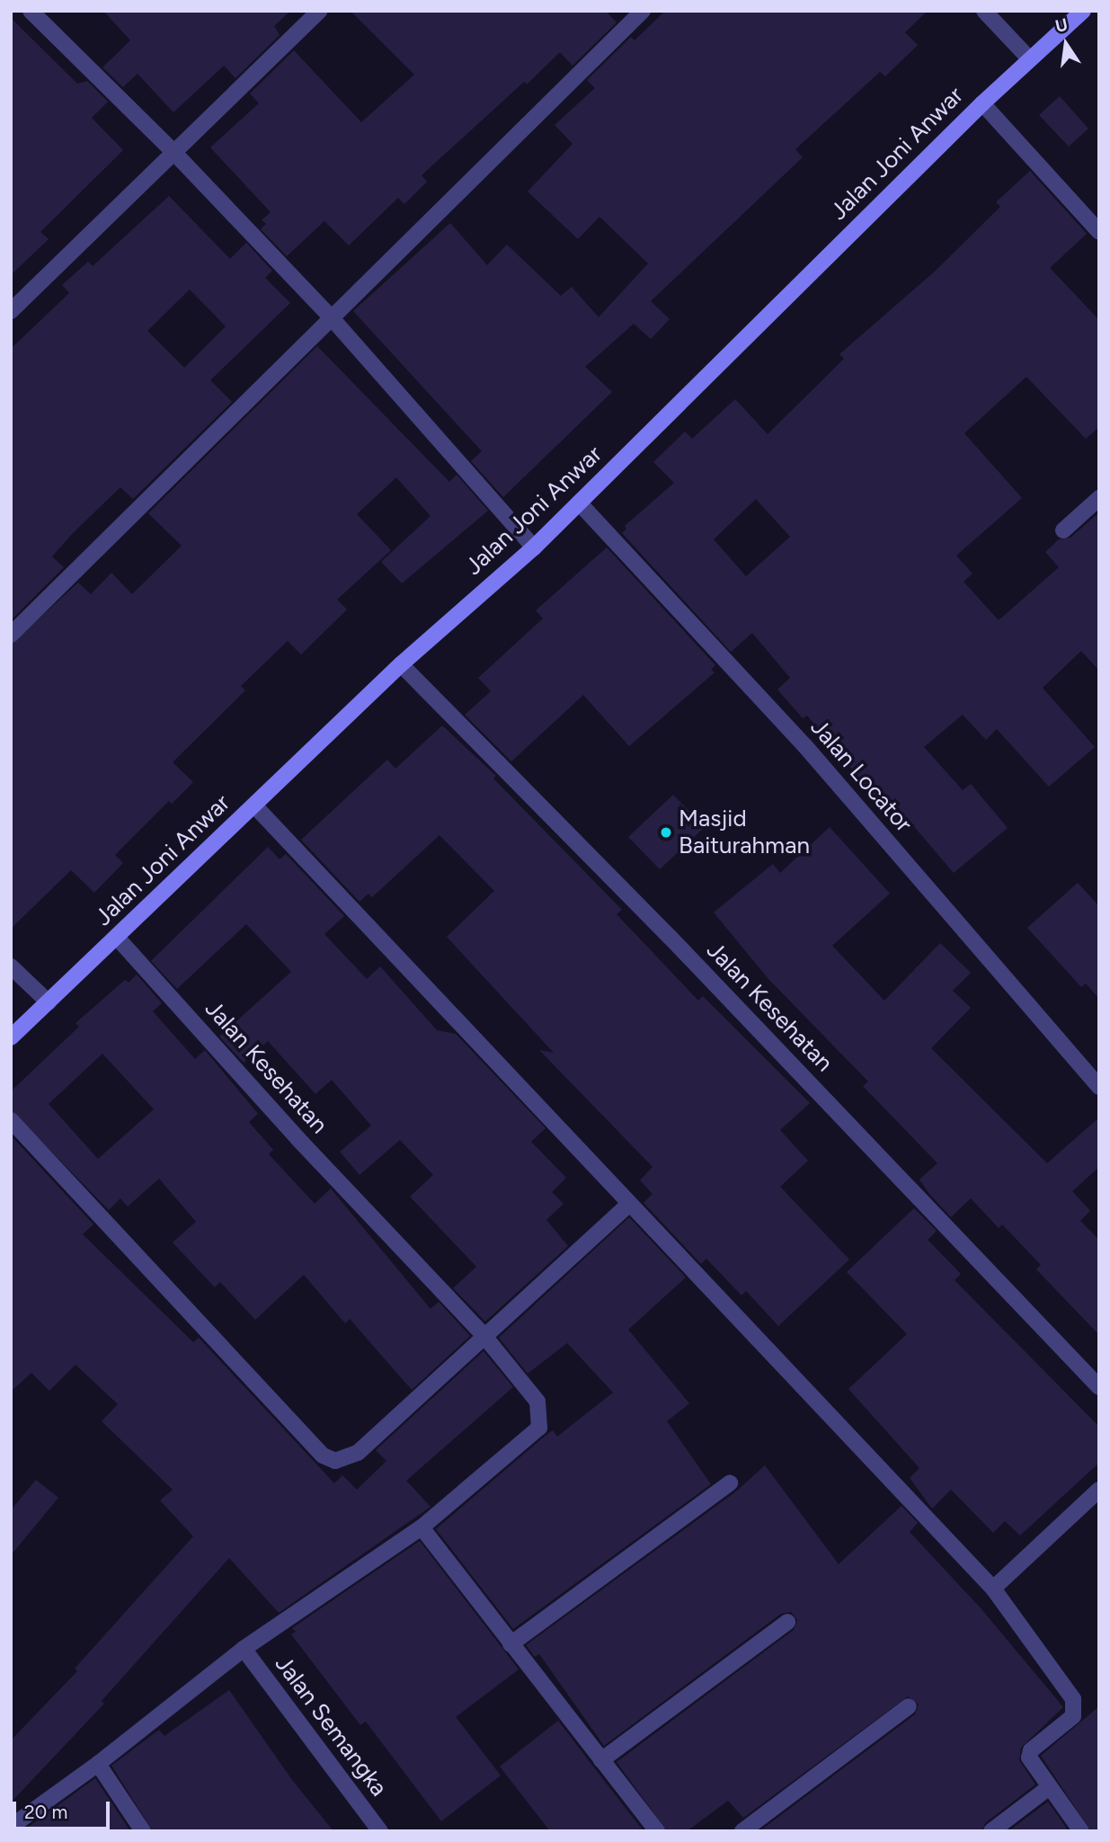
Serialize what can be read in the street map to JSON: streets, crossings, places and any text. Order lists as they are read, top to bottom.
{
  "streets": {
    "main road": ["Jalan Joni Anwar"],
    "street": ["Jalan Locator", "Jalan Kesehatan", "Jalan Semangka"]
  },
  "crossings": [
    ["Jalan Joni Anwar", "Jalan Locator"],
    ["Jalan Joni Anwar", "Jalan Kesehatan"]
  ],
  "places": ["Masjid Baiturahman"],
  "scale_bar": "20 m",
  "north": "top"
}
